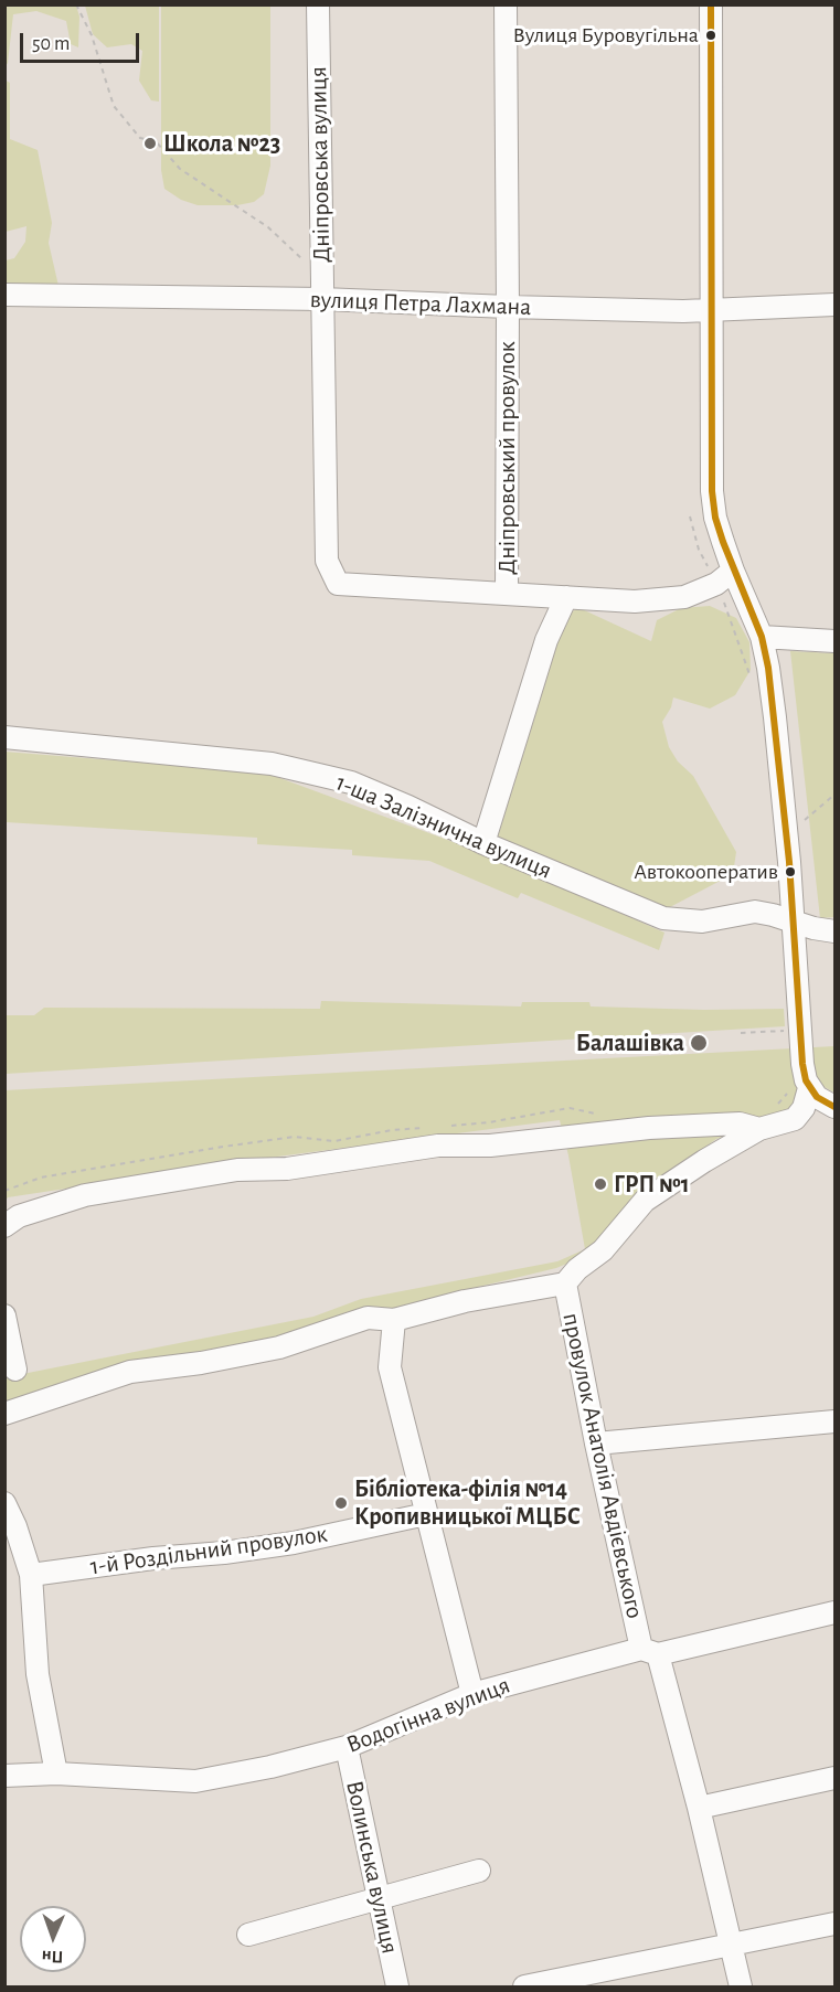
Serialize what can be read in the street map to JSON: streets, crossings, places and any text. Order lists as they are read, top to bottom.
{
  "streets": {
    "street": [
      "Дніпровська вулиця",
      "вулиця Петра Лахмана",
      "Дніпровський провулок",
      "1-ша Залізнична вулиця",
      "провулок Анатолія Авдієвського",
      "1-й Роздільний провулок",
      "Водогінна вулиця",
      "Волинська вулиця"
    ]
  },
  "crossings": [
    ["Дніпровська вулиця", "вулиця Петра Лахмана"],
    ["Дніпровська вулиця", "Дніпровський провулок"],
    ["вулиця Петра Лахмана", "Дніпровський провулок"],
    ["провулок Анатолія Авдієвського", "Водогінна вулиця"],
    ["Водогінна вулиця", "Волинська вулиця"]
  ],
  "places": [
    "Вулиця Буровугільна",
    "Школа №23",
    "Автокооператив",
    "Балашівка",
    "ГРП №1",
    "Бібліотека-філія №14 Кропивницької МЦБС"
  ],
  "scale_bar": "50 m",
  "north": "bottom"
}
